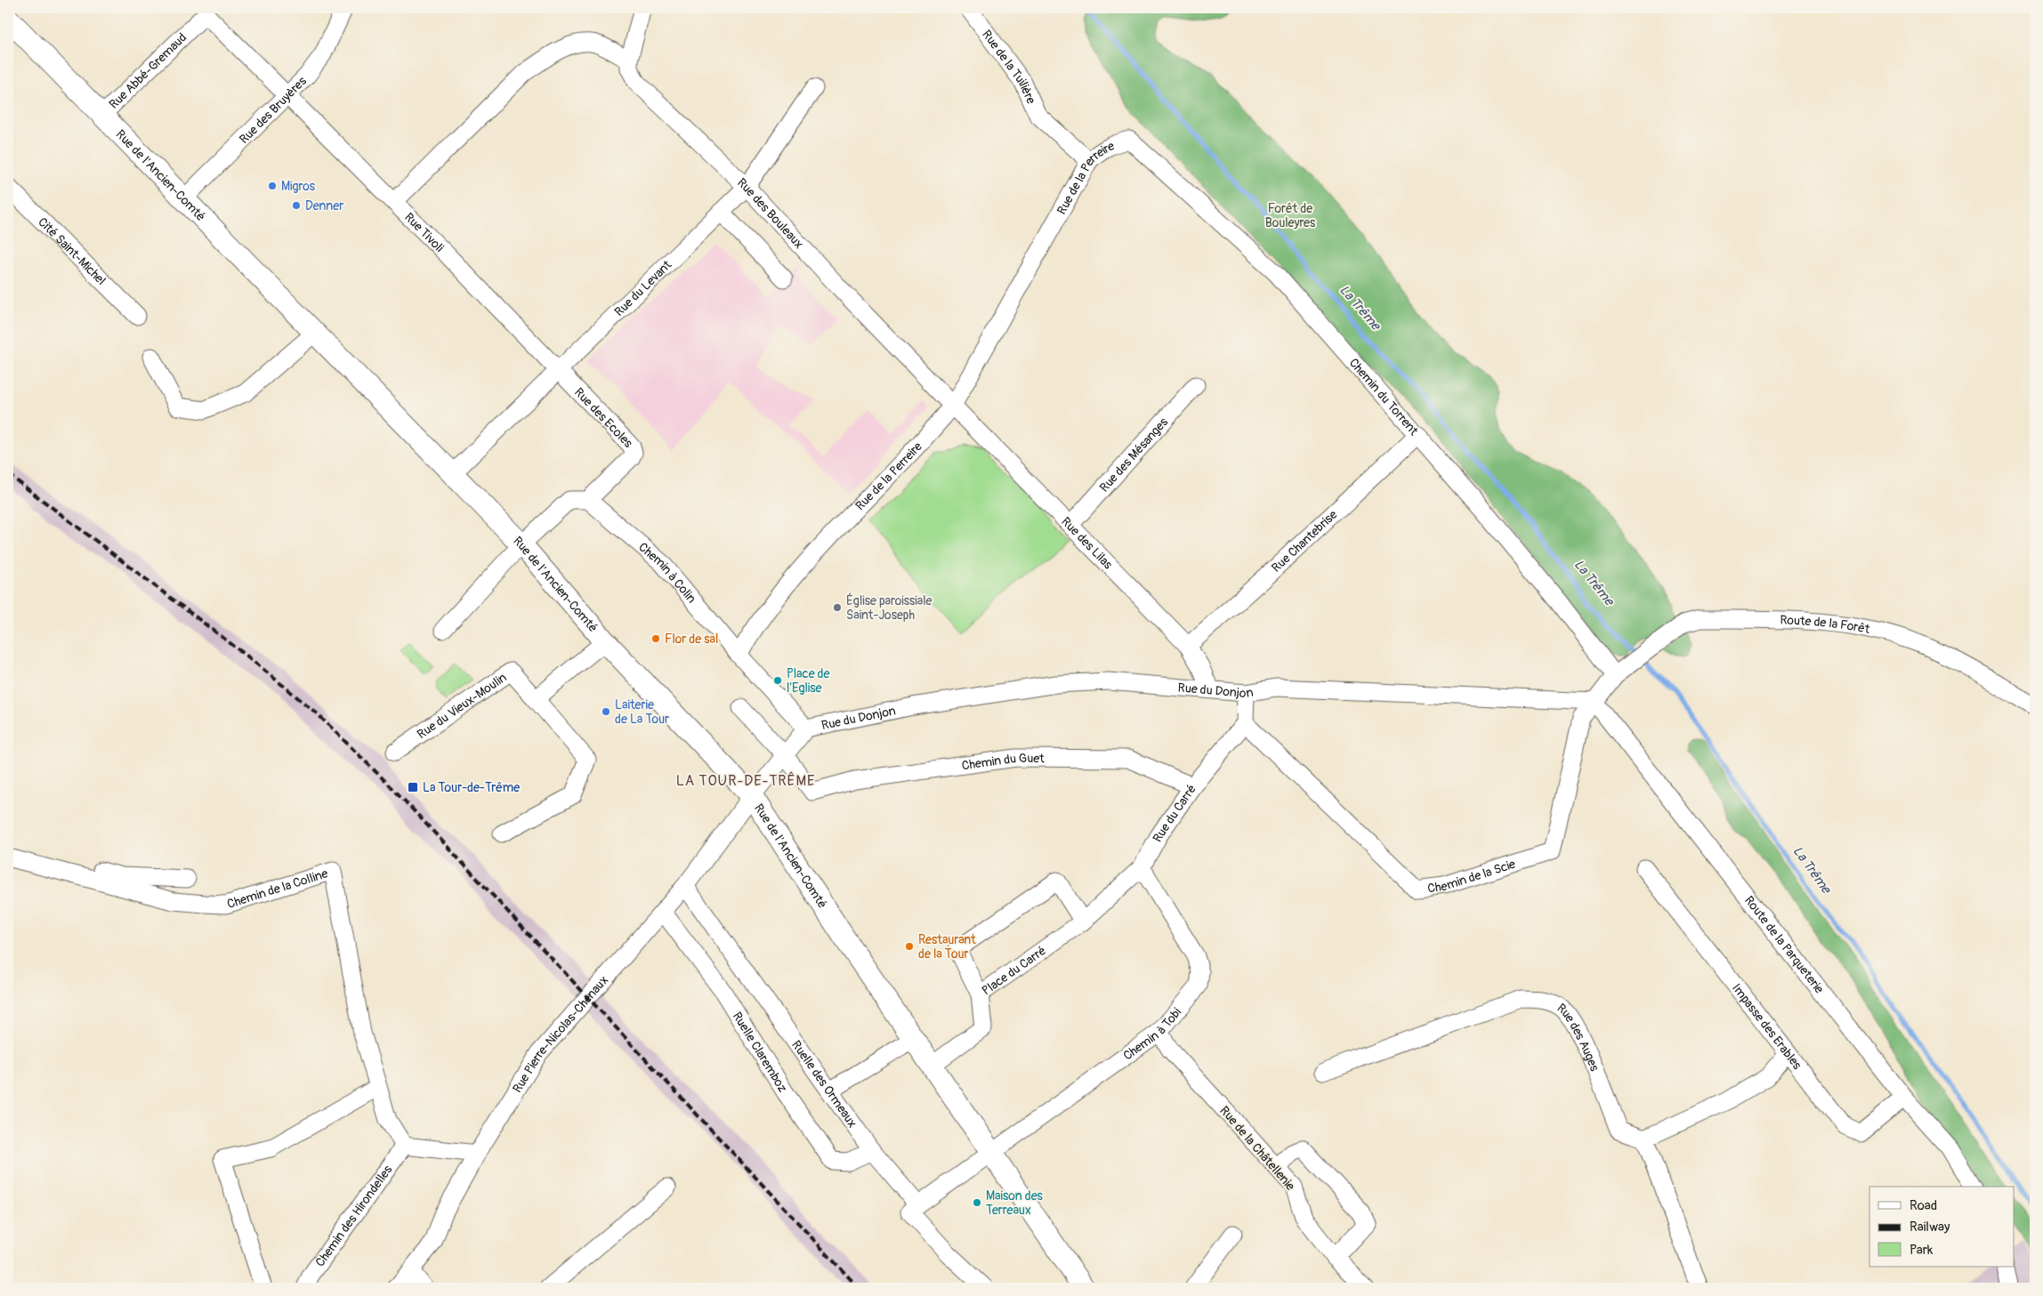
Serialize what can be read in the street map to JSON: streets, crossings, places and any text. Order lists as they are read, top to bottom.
{
  "streets": {
    "main road": ["Rue de l'Ancien-Comté"],
    "street": [
      "Rue de la Tuilière",
      "Rue Abbé-Gremaud",
      "Rue des Bruyères",
      "Rue de la Perreire",
      "Rue des Bouleaux",
      "Rue Tivoli",
      "Cité Saint-Michel",
      "Rue du Levant",
      "Chemin du Torrent",
      "Rue des Ecoles",
      "Rue des Mésanges",
      "Rue Chantebrise",
      "Rue des Lilas",
      "Chemin à Colin",
      "Route de la Forêt",
      "Rue du Donjon",
      "Rue du Vieux-Moulin",
      "Chemin du Guet",
      "Rue du Carré",
      "Chemin de la Scie",
      "Chemin de la Colline",
      "Route de la Parqueterie",
      "Place du Carré",
      "Impasse des Erables",
      "Chemin à Tobi",
      "Rue Pierre-Nicolas-Chenaux",
      "Rue des Auges",
      "Ruelle Claremboz",
      "Ruelle des Ormeaux",
      "Rue de la Châtellenie",
      "Chemin des Hirondelles"
    ]
  },
  "crossings": [
    ["Rue de la Tuilière", "Rue de la Perreire"],
    ["Rue Abbé-Gremaud", "Rue des Bruyères"],
    ["Rue Abbé-Gremaud", "Rue de l'Ancien-Comté"],
    ["Rue Abbé-Gremaud", "Rue Tivoli"],
    ["Rue des Bruyères", "Rue de l'Ancien-Comté"],
    ["Rue des Bruyères", "Rue Tivoli"],
    ["Rue de l'Ancien-Comté", "Rue du Levant"],
    ["Rue de l'Ancien-Comté", "Place du Carré"],
    ["Rue de l'Ancien-Comté", "Chemin à Tobi"],
    ["Rue de l'Ancien-Comté", "Rue Pierre-Nicolas-Chenaux"],
    ["Rue de la Perreire", "Rue des Bouleaux"],
    ["Rue de la Perreire", "Chemin du Torrent"],
    ["Rue de la Perreire", "Rue des Lilas"],
    ["Rue de la Perreire", "Chemin à Colin"],
    ["Rue des Bouleaux", "Rue du Levant"],
    ["Rue des Bouleaux", "Rue des Lilas"],
    ["Rue Tivoli", "Rue du Levant"],
    ["Rue Tivoli", "Rue des Ecoles"],
    ["Rue du Levant", "Rue des Ecoles"],
    ["Chemin du Torrent", "Rue Chantebrise"],
    ["Chemin du Torrent", "Route de la Forêt"],
    ["Rue des Ecoles", "Chemin à Colin"],
    ["Rue des Mésanges", "Rue des Lilas"],
    ["Rue Chantebrise", "Rue des Lilas"],
    ["Rue des Lilas", "Rue du Donjon"],
    ["Rue du Donjon", "Chemin de la Scie"],
    ["Rue du Donjon", "Route de la Parqueterie"],
    ["Chemin du Guet", "Rue du Carré"],
    ["Rue du Carré", "Chemin de la Scie"],
    ["Rue du Carré", "Place du Carré"],
    ["Rue du Carré", "Chemin à Tobi"],
    ["Chemin de la Scie", "Route de la Parqueterie"],
    ["Chemin de la Colline", "Chemin des Hirondelles"],
    ["Route de la Parqueterie", "Impasse des Erables"],
    ["Chemin à Tobi", "Rue de la Châtellenie"],
    ["Rue Pierre-Nicolas-Chenaux", "Ruelle Claremboz"],
    ["Rue Pierre-Nicolas-Chenaux", "Ruelle des Ormeaux"],
    ["Ruelle Claremboz", "Ruelle des Ormeaux"]
  ],
  "districts": ["LA TOUR-DE-TRÊME"],
  "water": ["La Trême"],
  "parks": ["Forêt de Bouleyres"],
  "places": {
    "other": [
      "Migros",
      "Denner",
      "Église paroissiale Saint-Joseph",
      "Flor de sal",
      "Place de l'Eglise",
      "Laiterie de La Tour",
      "Restaurant de la Tour",
      "Maison des Terreaux"
    ],
    "transit": ["La Tour-de-Trême"]
  },
  "legend": ["Road", "Railway", "Park"]
}
